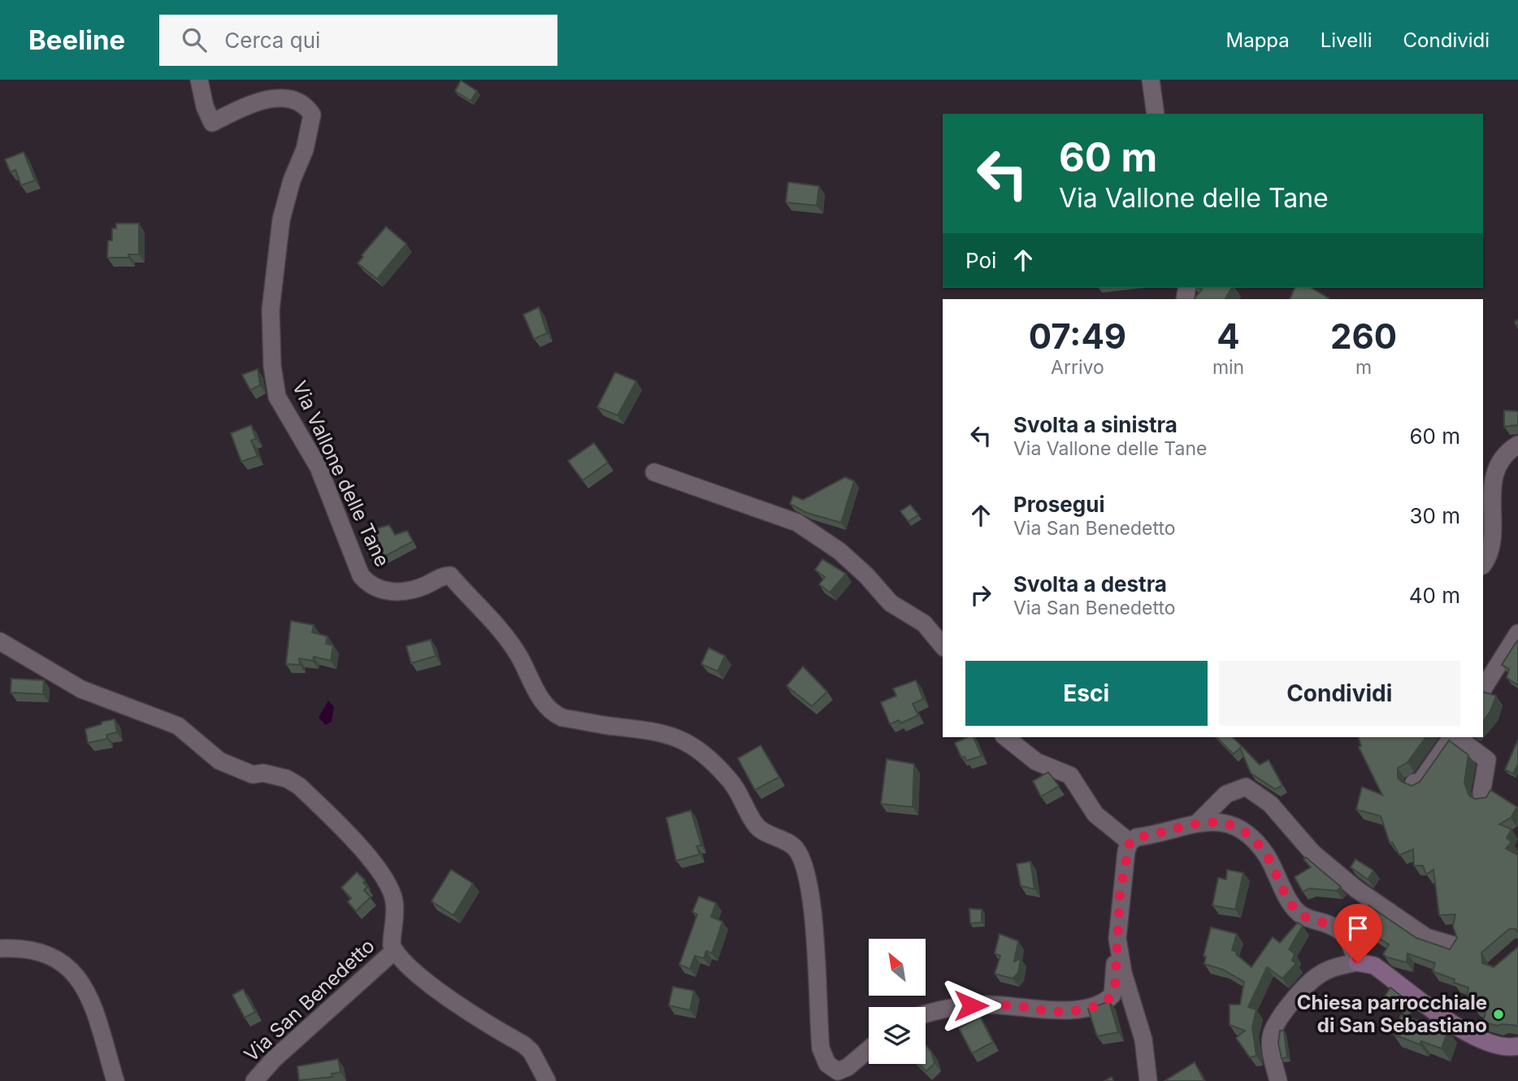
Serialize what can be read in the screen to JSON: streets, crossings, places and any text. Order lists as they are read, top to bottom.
{
  "streets": {
    "street": ["Via Vallone delle Tane", "Via San Benedetto"]
  },
  "places": ["Chiesa parrocchiale di San Sebastiano"],
  "north": "top left",
  "page": {
    "header": "Beeline",
    "search": "Cerca qui",
    "nav": ["Mappa", "Livelli", "Condividi"],
    "turn": ["60 m", "Via Vallone delle Tane"],
    "then": "Poi",
    "eta": [
      "07:49",
      "Arrivo",
      "4",
      "min",
      "260",
      "m"
    ],
    "list": [
      {
        "name": "Svolta a sinistra",
        "note": "Via Vallone delle Tane",
        "value": "60 m"
      },
      {
        "name": "Prosegui",
        "note": "Via San Benedetto",
        "value": "30 m"
      },
      {
        "name": "Svolta a destra",
        "note": "Via San Benedetto",
        "value": "40 m"
      }
    ],
    "buttons": ["Esci", "Condividi"]
  }
}
